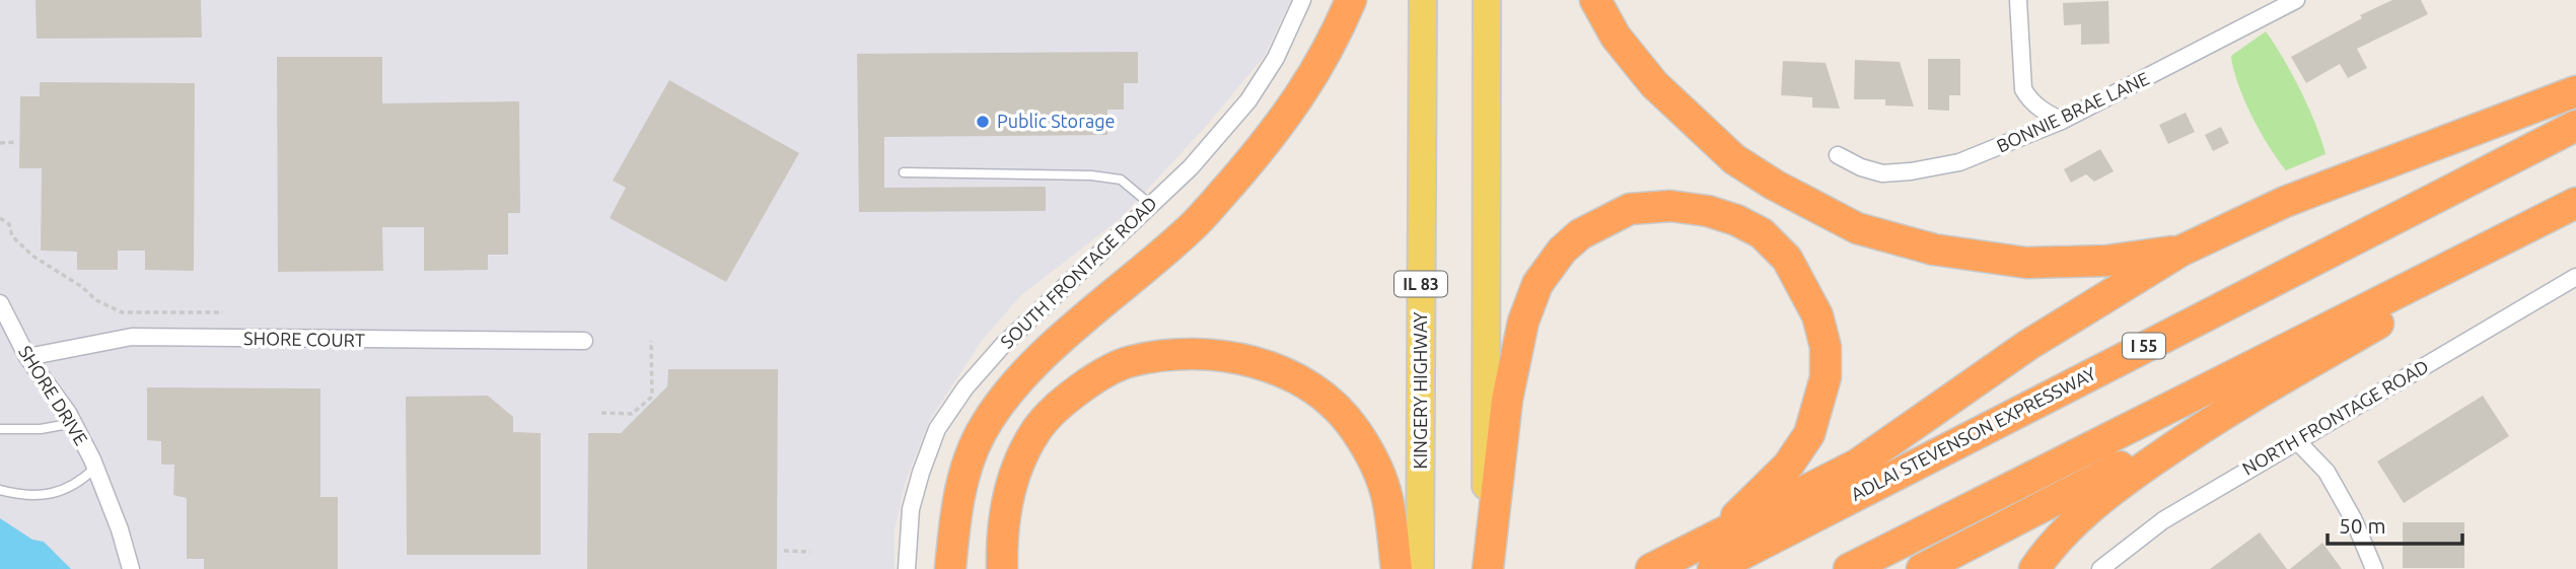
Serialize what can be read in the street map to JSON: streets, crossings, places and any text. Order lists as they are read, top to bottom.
{
  "streets": {
    "highway": ["I 55", "ADLAI STEVENSON EXPRESSWAY"],
    "main road": ["IL 83", "KINGERY HIGHWAY"],
    "street": [
      "BONNIE BRAE LANE",
      "SOUTH FRONTAGE ROAD",
      "SHORE COURT",
      "SHORE DRIVE",
      "NORTH FRONTAGE ROAD"
    ]
  },
  "crossings": [
    ["SHORE COURT", "SHORE DRIVE"]
  ],
  "places": ["Public Storage"],
  "scale_bar": "50 m"
}
